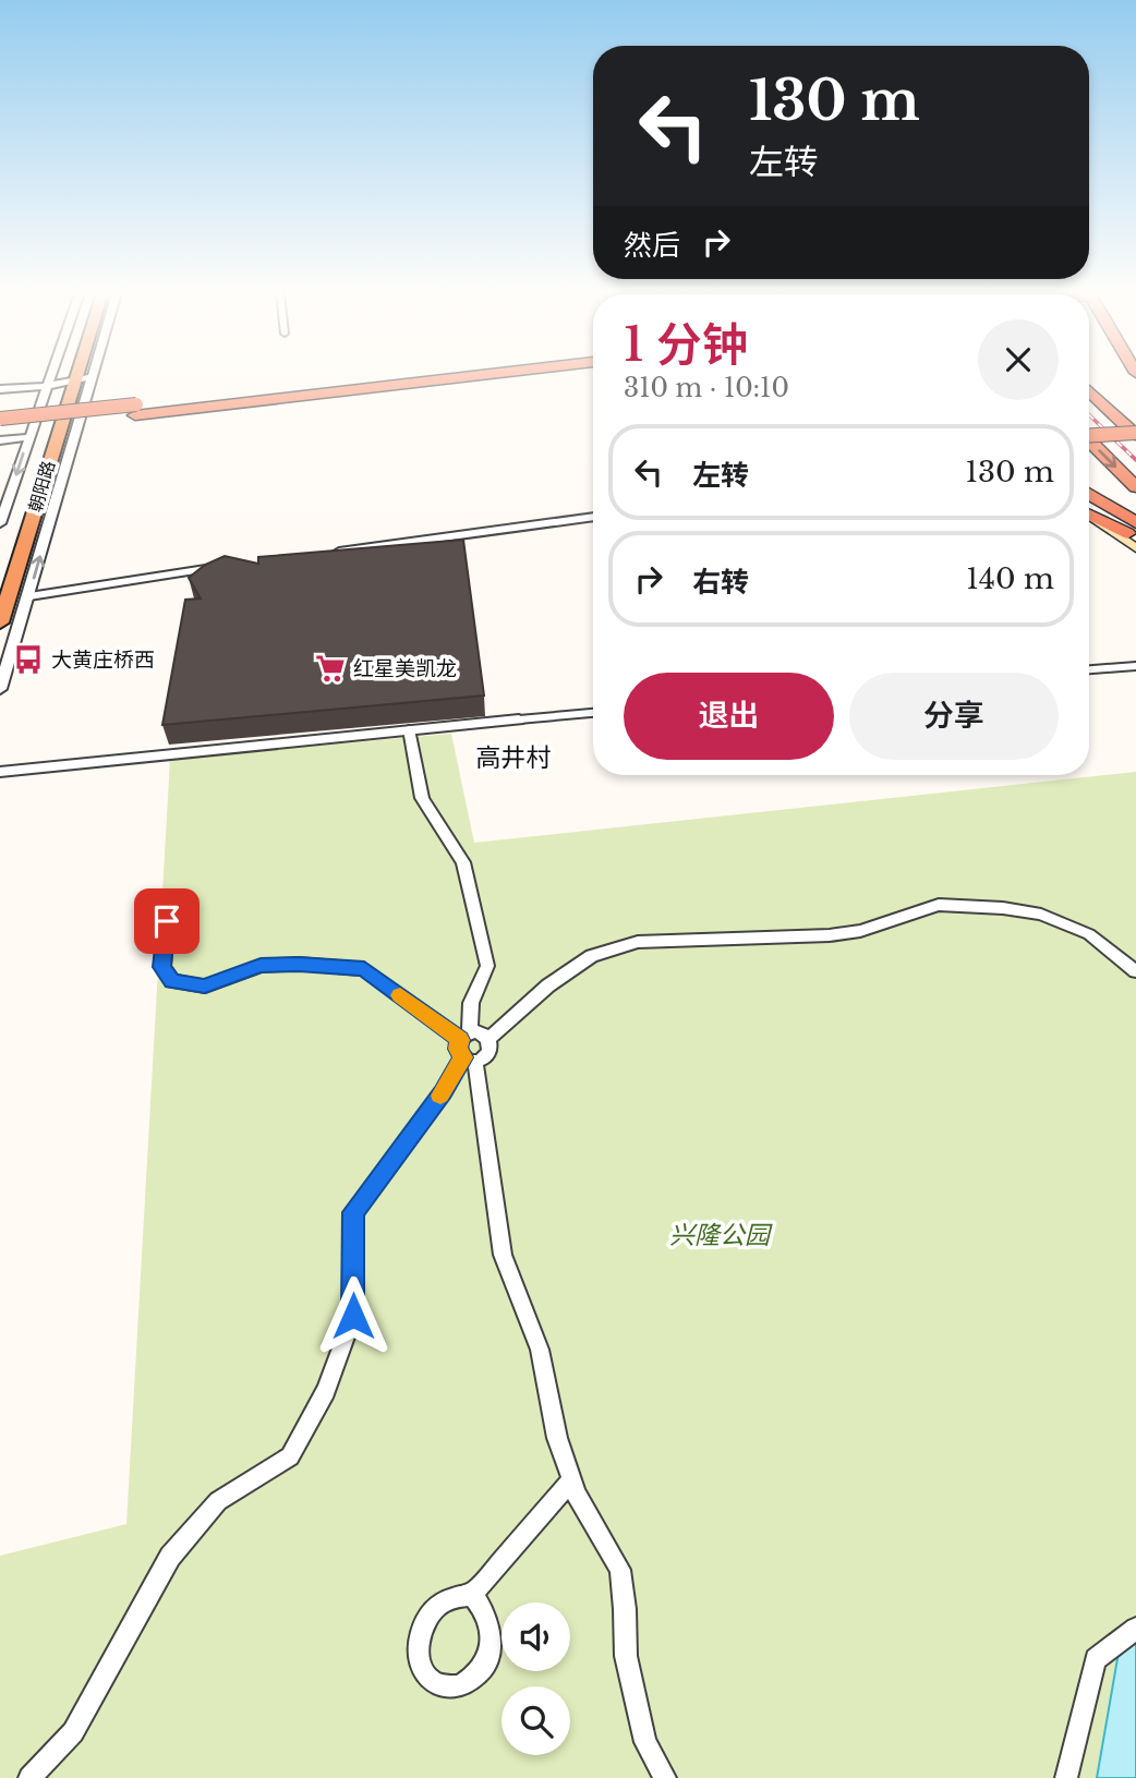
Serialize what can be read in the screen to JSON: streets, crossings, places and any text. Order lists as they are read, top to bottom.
{
  "streets": {
    "highway": ["朝阳路"]
  },
  "districts": ["高井村"],
  "parks": ["兴隆公园"],
  "places": {
    "bus stop": ["大黄庄桥西"],
    "supermarket": ["红星美凯龙"]
  },
  "page": {
    "turn": ["130 m", "左转"],
    "then": "然后",
    "heading": ["1 分钟", "310 m · 10:10"],
    "list": [
      {
        "name": "左转",
        "value": "130 m"
      },
      {
        "name": "右转",
        "value": "140 m"
      }
    ],
    "buttons": ["退出", "分享"]
  }
}
